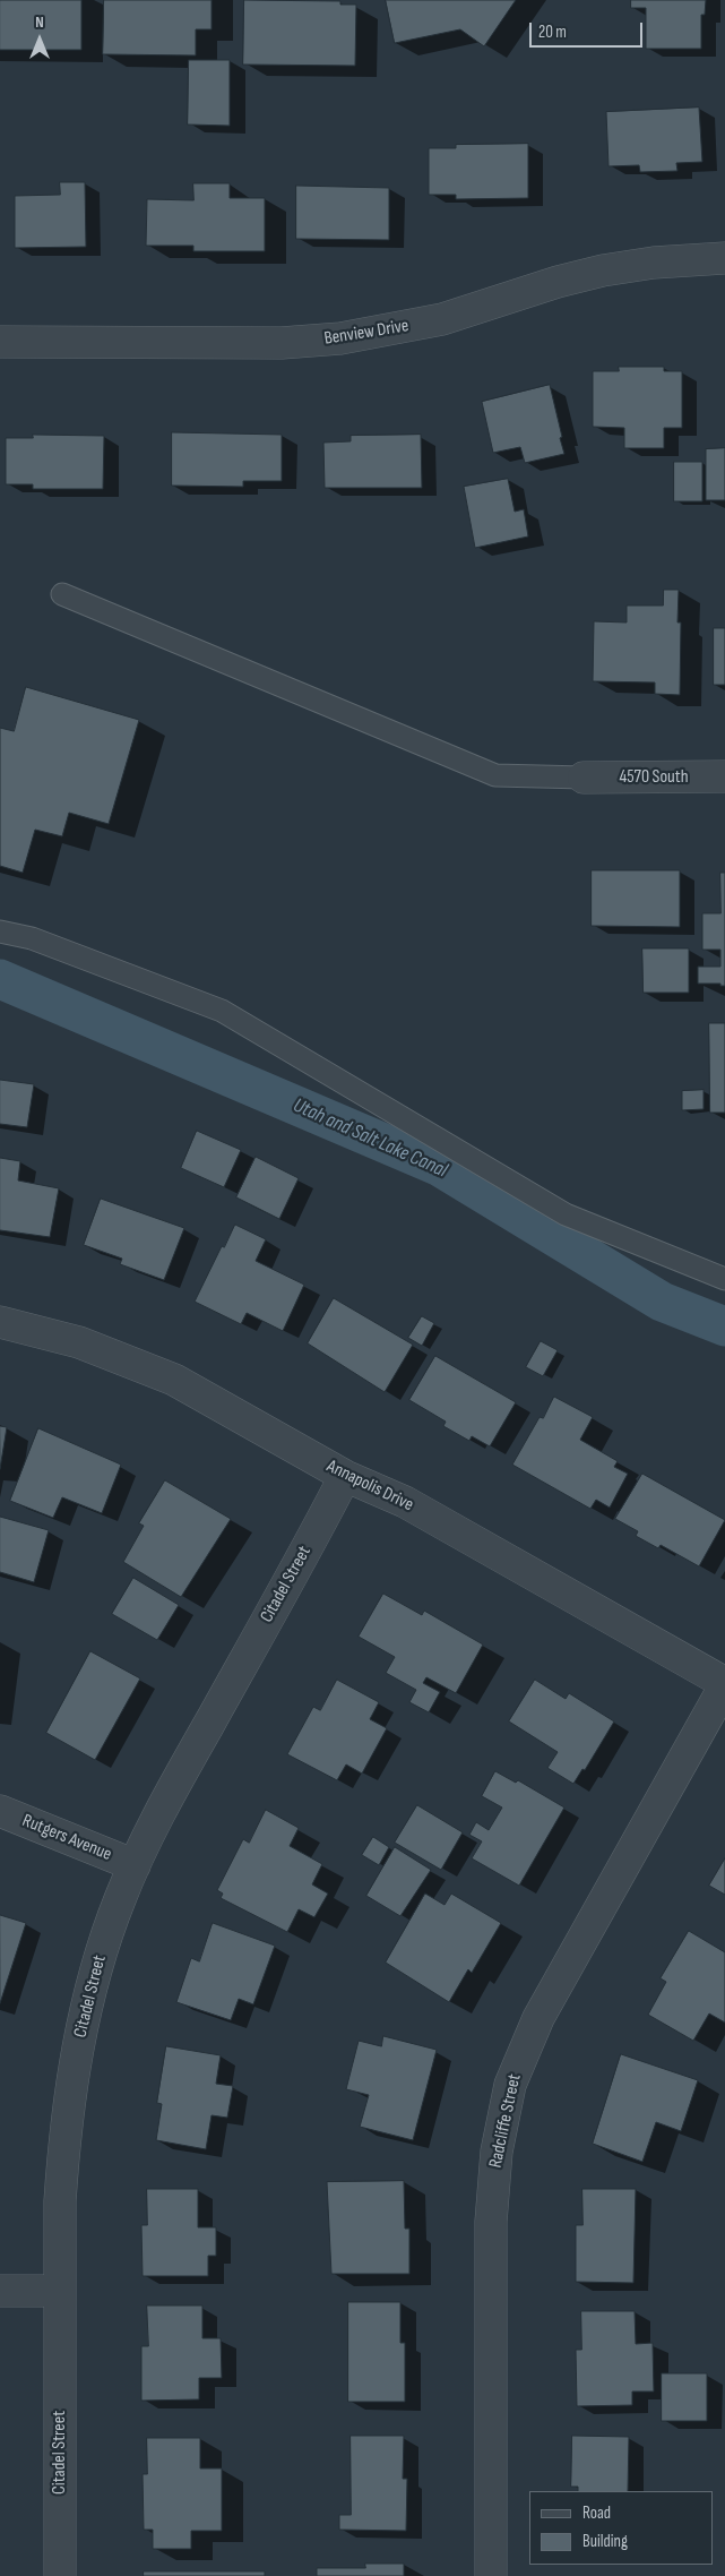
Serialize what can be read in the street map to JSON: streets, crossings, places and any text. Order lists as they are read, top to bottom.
{
  "streets": {
    "street": [
      "Benview Drive",
      "4570 South",
      "Annapolis Drive",
      "Citadel Street",
      "Rutgers Avenue",
      "Radcliffe Street"
    ]
  },
  "crossings": [
    ["Annapolis Drive", "Citadel Street"],
    ["Annapolis Drive", "Radcliffe Street"],
    ["Citadel Street", "Rutgers Avenue"]
  ],
  "water": ["Utah and Salt Lake Canal"],
  "legend": ["Road", "Building"],
  "scale_bar": "20 m",
  "north": "top"
}
